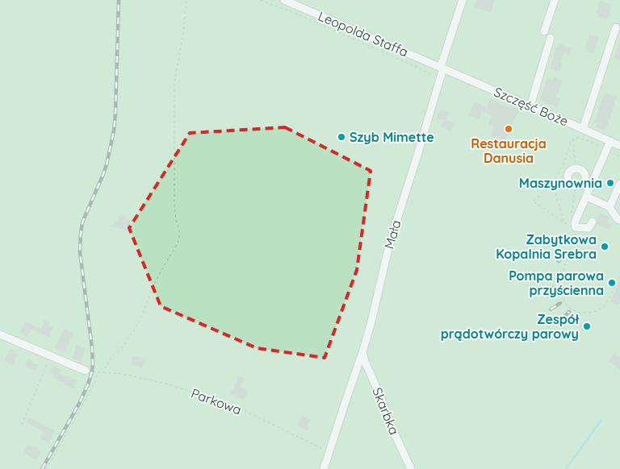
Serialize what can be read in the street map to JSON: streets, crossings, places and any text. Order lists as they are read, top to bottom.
{
  "streets": {
    "street": [
      "Leopolda Staffa",
      "Szczęść Boże",
      "Mała",
      "Skarbka"
    ],
    "path": ["Parkowa"]
  },
  "crossings": [
    ["Leopolda Staffa", "Szczęść Boże"],
    ["Leopolda Staffa", "Mała"],
    ["Szczęść Boże", "Mała"],
    ["Mała", "Parkowa"],
    ["Mała", "Skarbka"]
  ],
  "places": [
    "Restauracja Danusia",
    "Szyb Mimette",
    "Maszynownia",
    "Zabytkowa Kopalnia Srebra",
    "Pompa parowa przyścienna",
    "Zespół prądotwórczy parowy"
  ]
}
